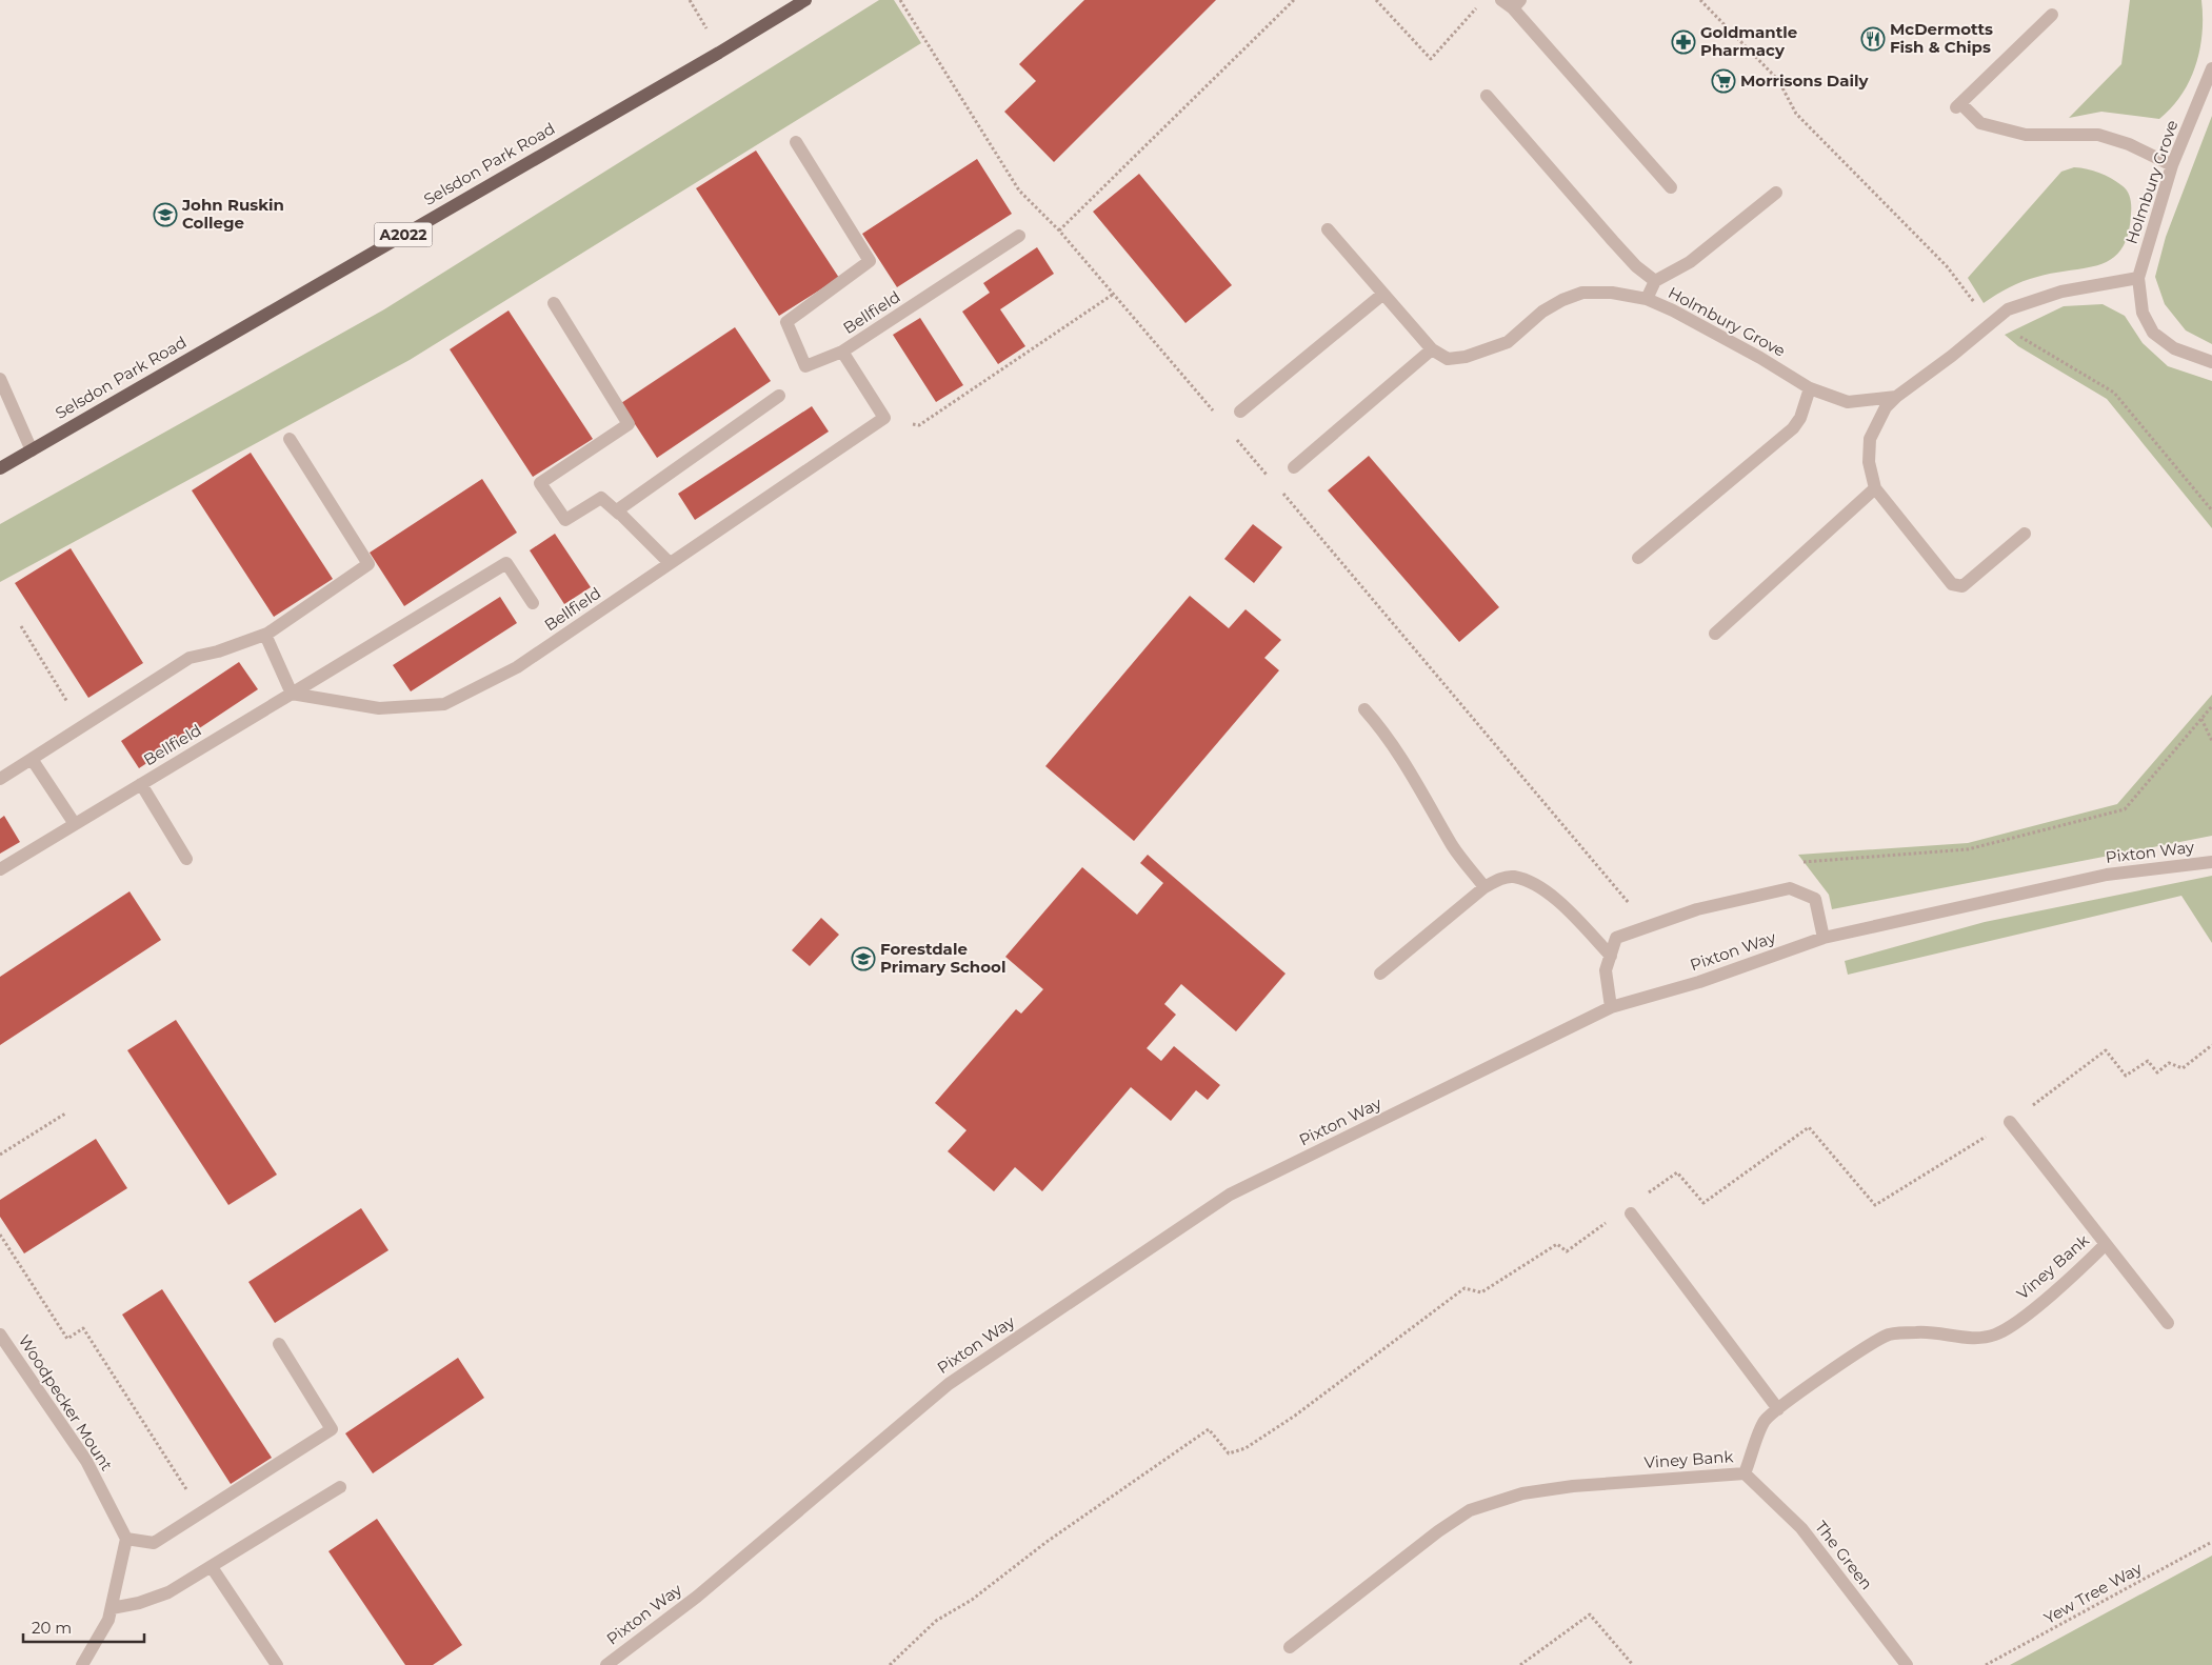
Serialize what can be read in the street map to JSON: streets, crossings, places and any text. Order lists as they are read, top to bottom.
{
  "streets": {
    "main road": ["Selsdon Park Road", "A2022"],
    "street": [
      "Holmbury Grove",
      "Bellfield",
      "Pixton Way",
      "Viney Bank",
      "Woodpecker Mount",
      "The Green"
    ],
    "path": ["Yew Tree Way"]
  },
  "crossings": [
    ["Viney Bank", "The Green"]
  ],
  "places": {
    "restaurant": ["McDermotts Fish & Chips"],
    "pharmacy": ["Goldmantle Pharmacy"],
    "supermarket": ["Morrisons Daily"],
    "school or university": ["John Ruskin College", "Forestdale Primary School"]
  },
  "scale_bar": "20 m"
}
